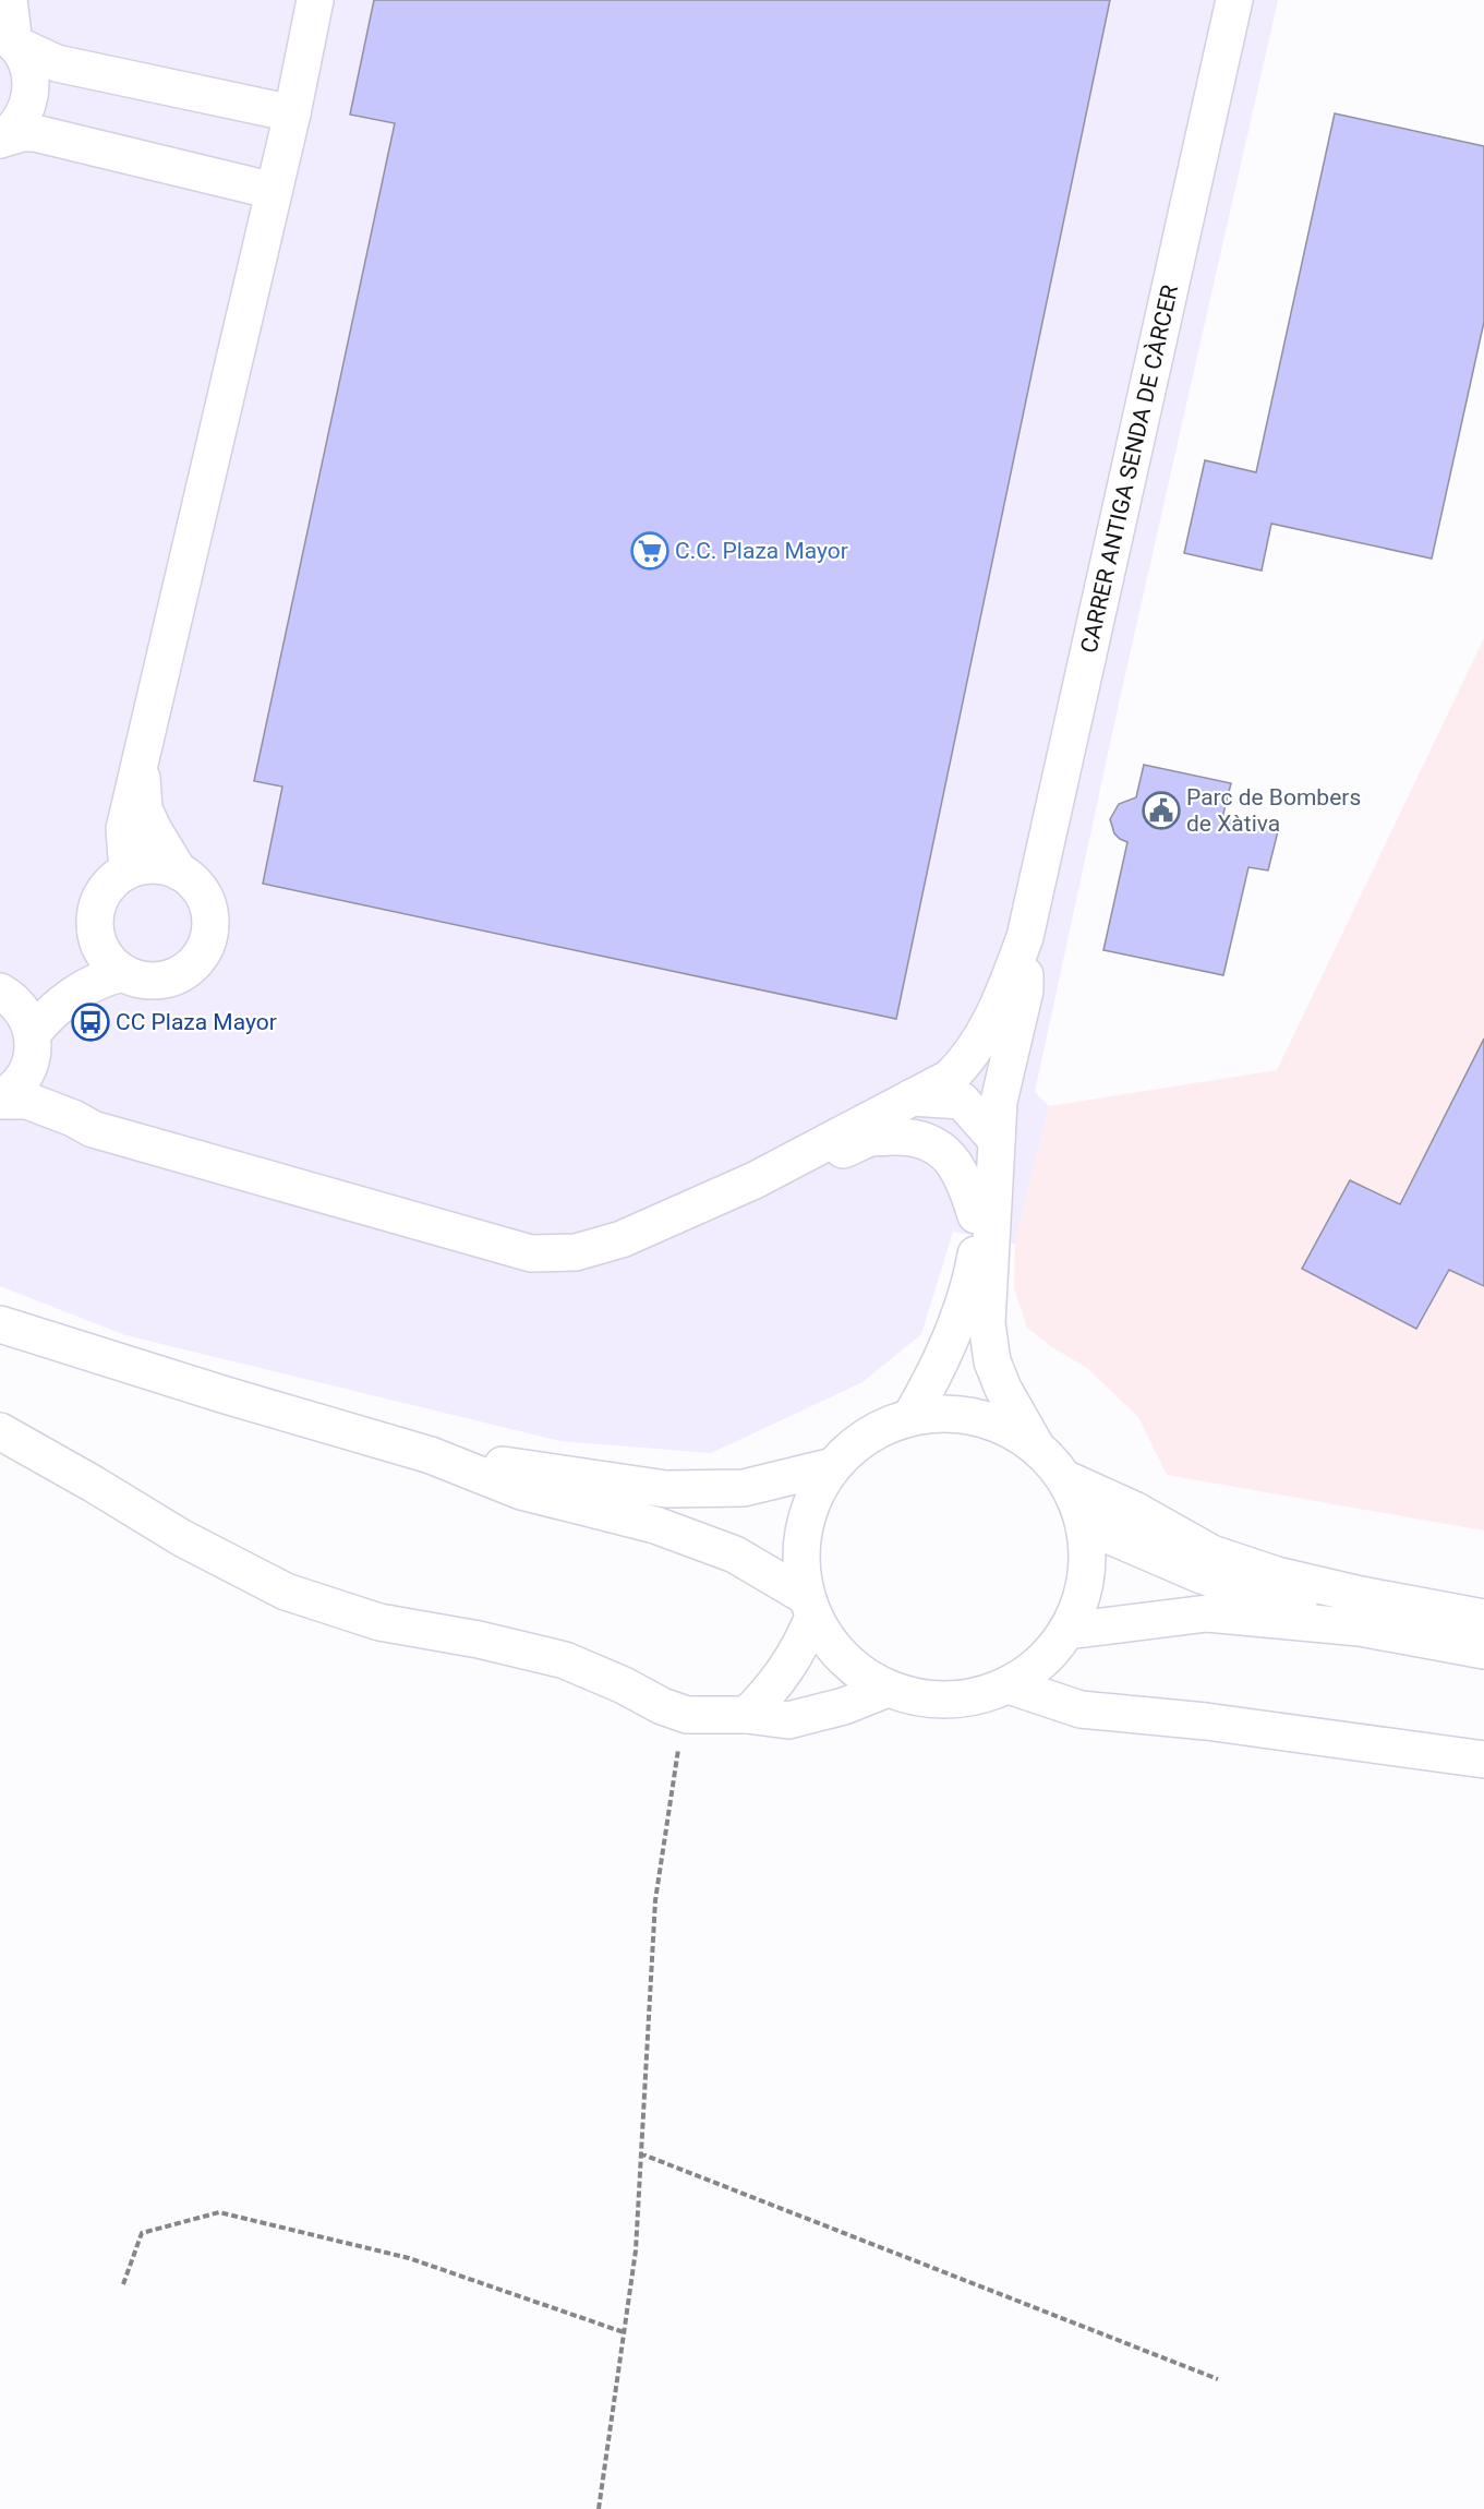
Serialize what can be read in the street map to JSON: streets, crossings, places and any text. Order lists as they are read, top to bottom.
{
  "streets": {
    "street": ["CARRER ANTIGA SENDA DE CÀRCER"]
  },
  "places": {
    "supermarket": ["C.C. Plaza Mayor"],
    "public building": ["Parc de Bombers de Xàtiva"],
    "bus stop": ["CC Plaza Mayor"]
  }
}
